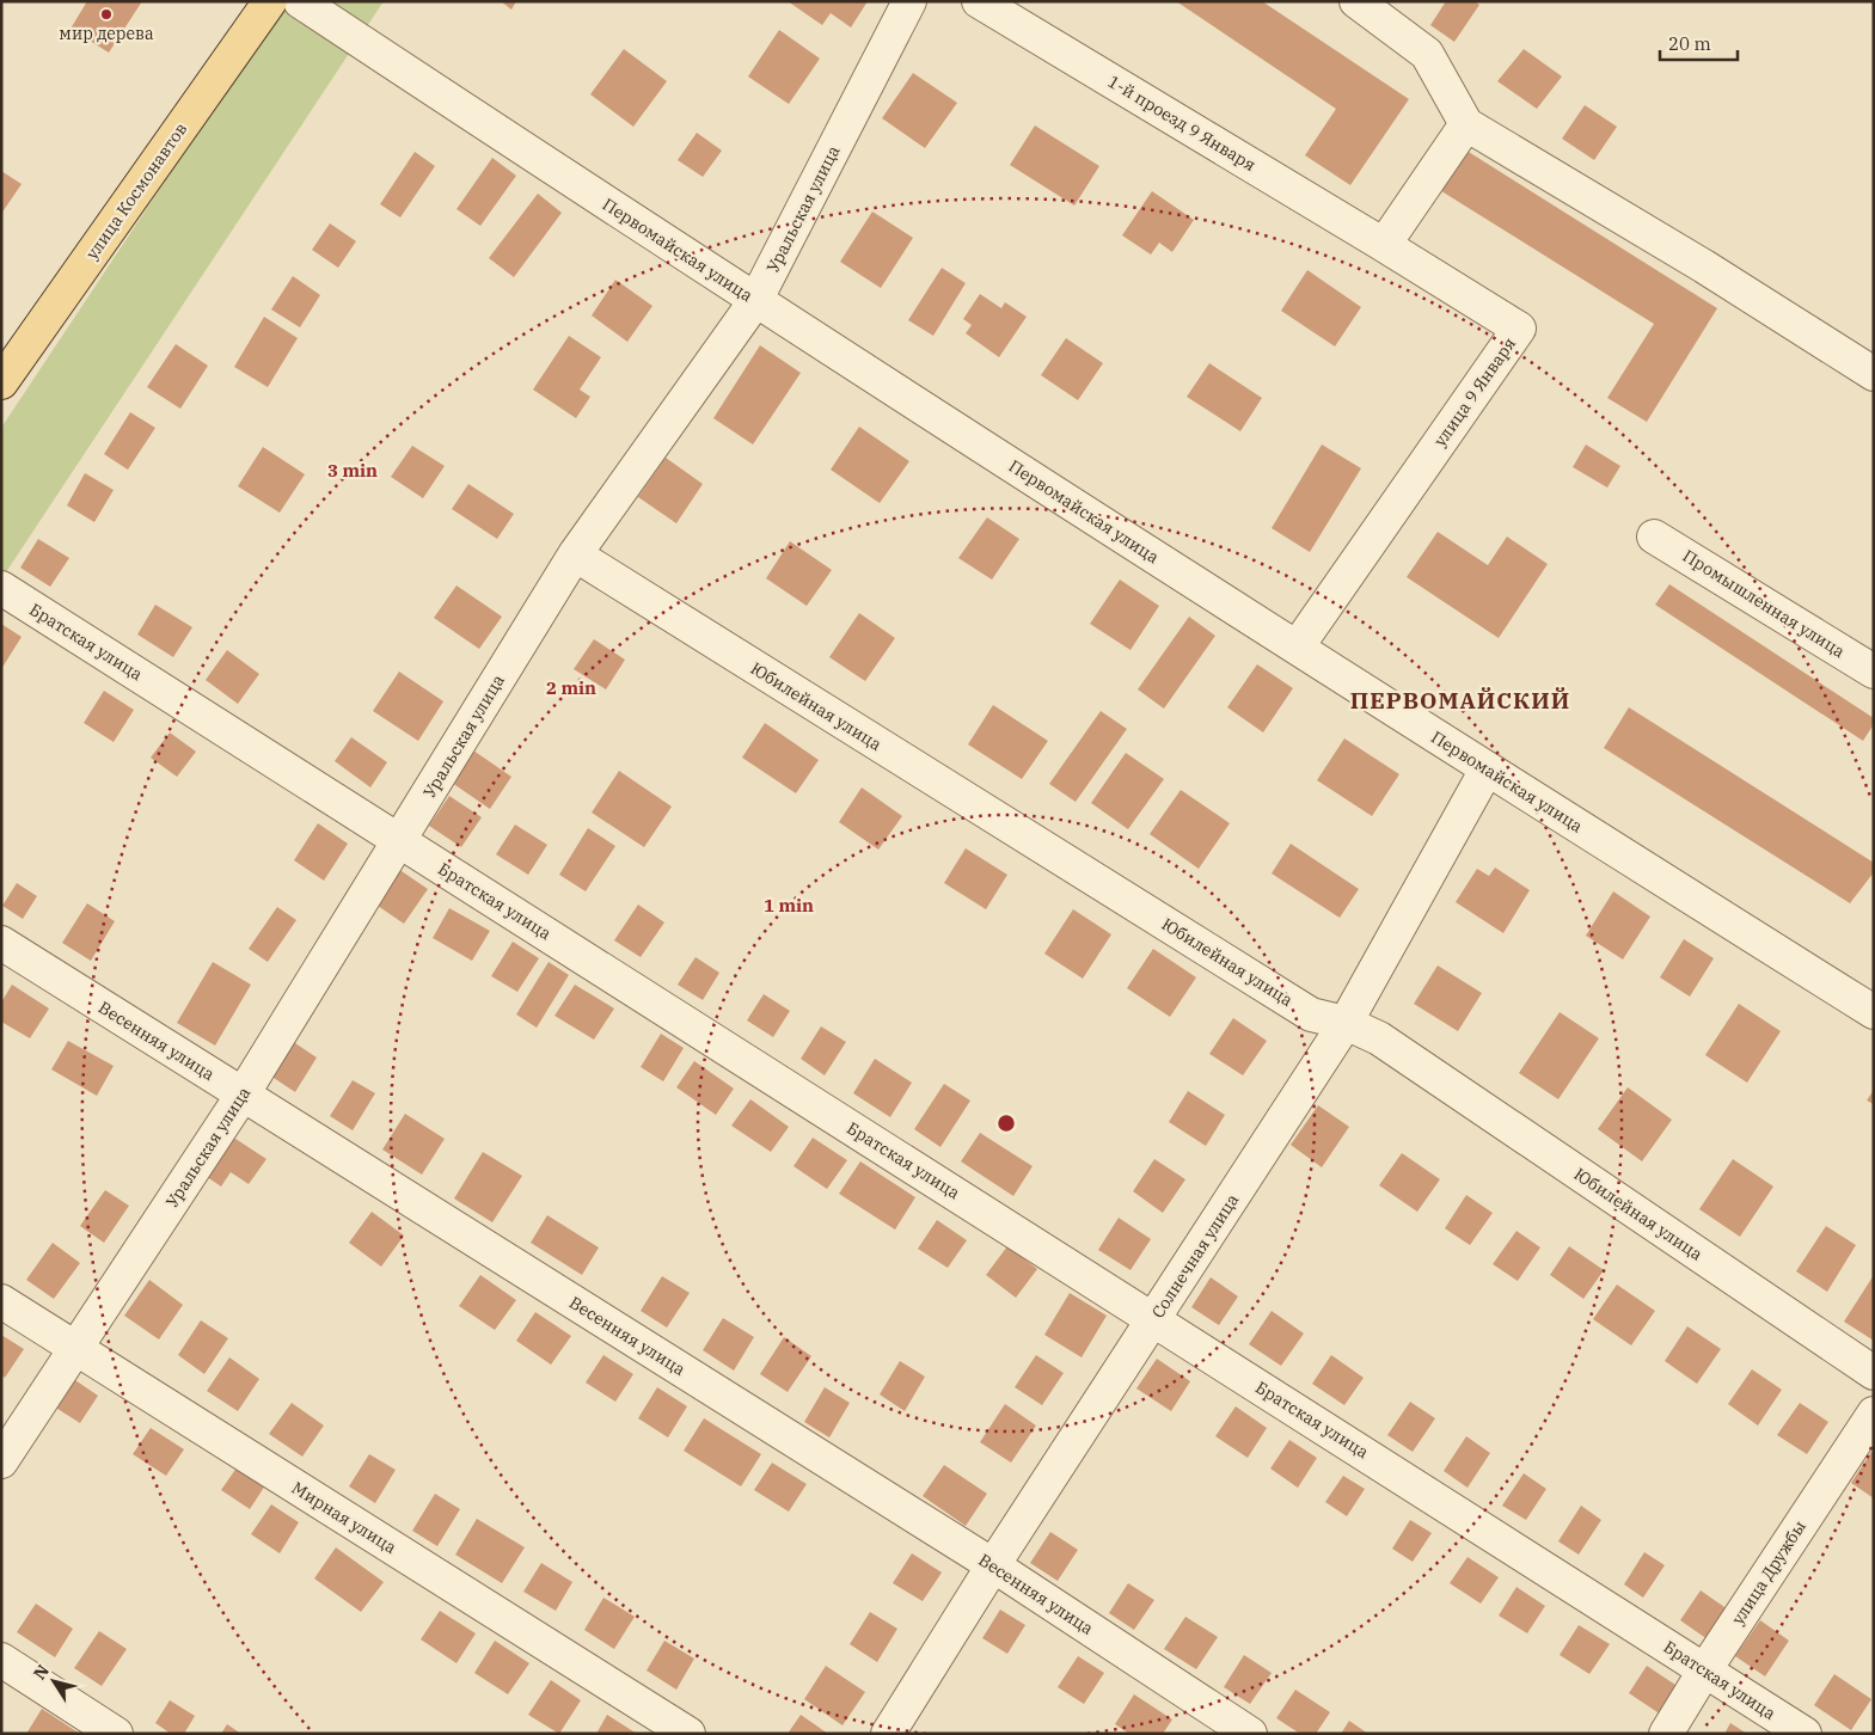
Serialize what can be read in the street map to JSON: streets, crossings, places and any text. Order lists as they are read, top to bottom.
{
  "streets": {
    "main road": ["улица Космонавтов"],
    "street": [
      "1-й проезд 9 Января",
      "Уральская улица",
      "Первомайская улица",
      "улица 9 Января",
      "Промышленная улица",
      "Братская улица",
      "Юбилейная улица",
      "Весенняя улица",
      "Солнечная улица",
      "Мирная улица",
      "улица Дружбы"
    ]
  },
  "crossings": [
    ["1-й проезд 9 Января", "улица 9 Января"],
    ["Уральская улица", "Первомайская улица"],
    ["Уральская улица", "Братская улица"],
    ["Уральская улица", "Юбилейная улица"],
    ["Уральская улица", "Весенняя улица"],
    ["Уральская улица", "Мирная улица"],
    ["Первомайская улица", "улица 9 Января"],
    ["Первомайская улица", "Солнечная улица"],
    ["Братская улица", "Солнечная улица"],
    ["Братская улица", "улица Дружбы"],
    ["Юбилейная улица", "Солнечная улица"],
    ["Весенняя улица", "Солнечная улица"]
  ],
  "districts": ["ПЕРВОМАЙСКИЙ"],
  "places": ["мир дерева"],
  "scale_bar": "20 m",
  "north": "top left",
  "rings": ["3 min", "2 min", "1 min"]
}
